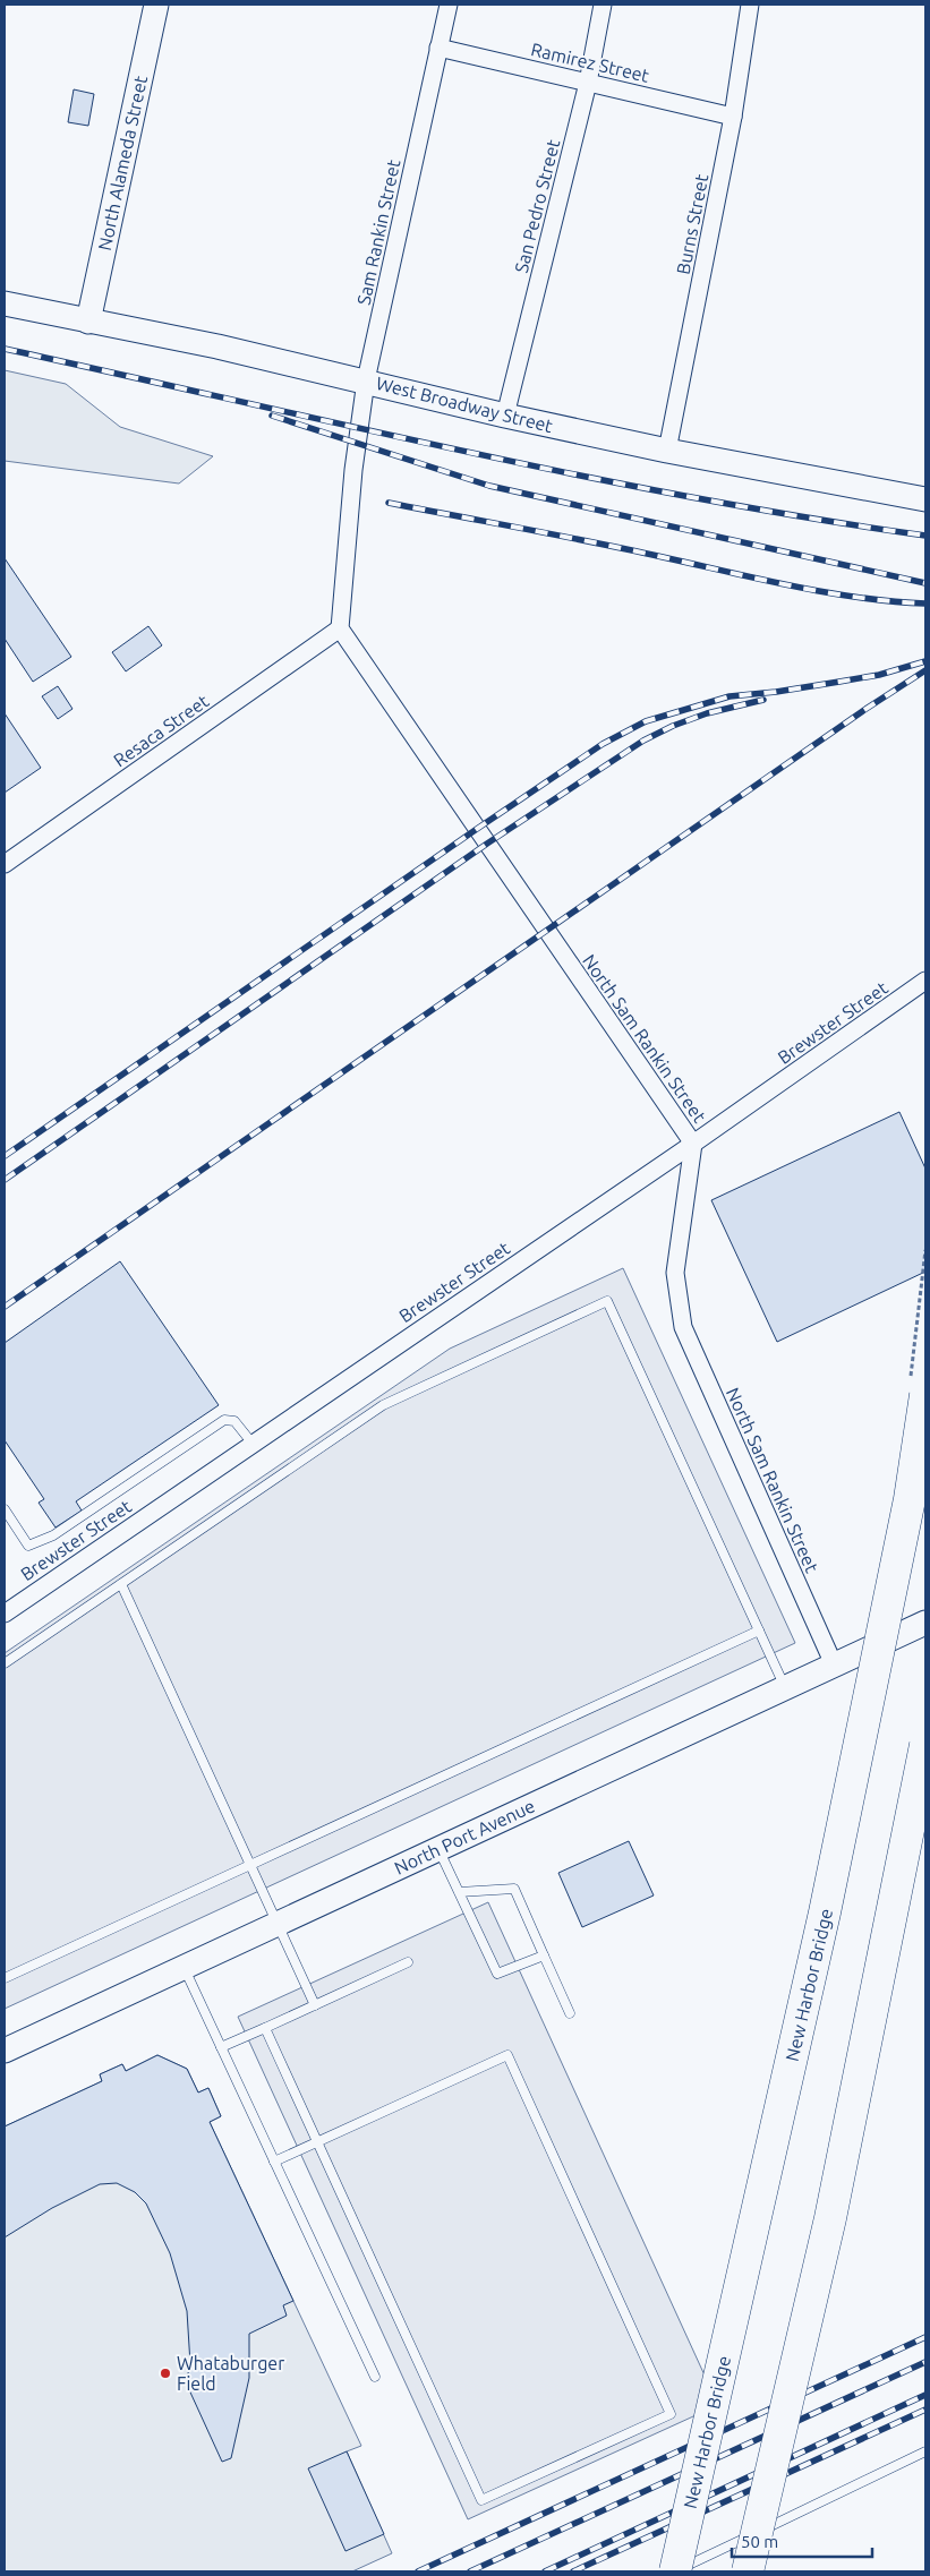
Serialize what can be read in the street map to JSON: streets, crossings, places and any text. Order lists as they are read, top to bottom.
{
  "streets": {
    "highway": ["New Harbor Bridge"],
    "street": [
      "Ramirez Street",
      "North Alameda Street",
      "San Pedro Street",
      "Burns Street",
      "Sam Rankin Street",
      "West Broadway Street",
      "Resaca Street",
      "Brewster Street",
      "North Sam Rankin Street",
      "North Port Avenue"
    ]
  },
  "crossings": [
    ["Ramirez Street", "San Pedro Street"],
    ["Ramirez Street", "Burns Street"],
    ["Ramirez Street", "Sam Rankin Street"],
    ["North Alameda Street", "West Broadway Street"],
    ["San Pedro Street", "West Broadway Street"],
    ["Burns Street", "West Broadway Street"],
    ["Sam Rankin Street", "West Broadway Street"],
    ["Sam Rankin Street", "Resaca Street"],
    ["Sam Rankin Street", "North Sam Rankin Street"],
    ["Resaca Street", "North Sam Rankin Street"],
    ["Brewster Street", "North Sam Rankin Street"],
    ["North Sam Rankin Street", "North Port Avenue"]
  ],
  "places": ["Whataburger Field"],
  "scale_bar": "50 m"
}
